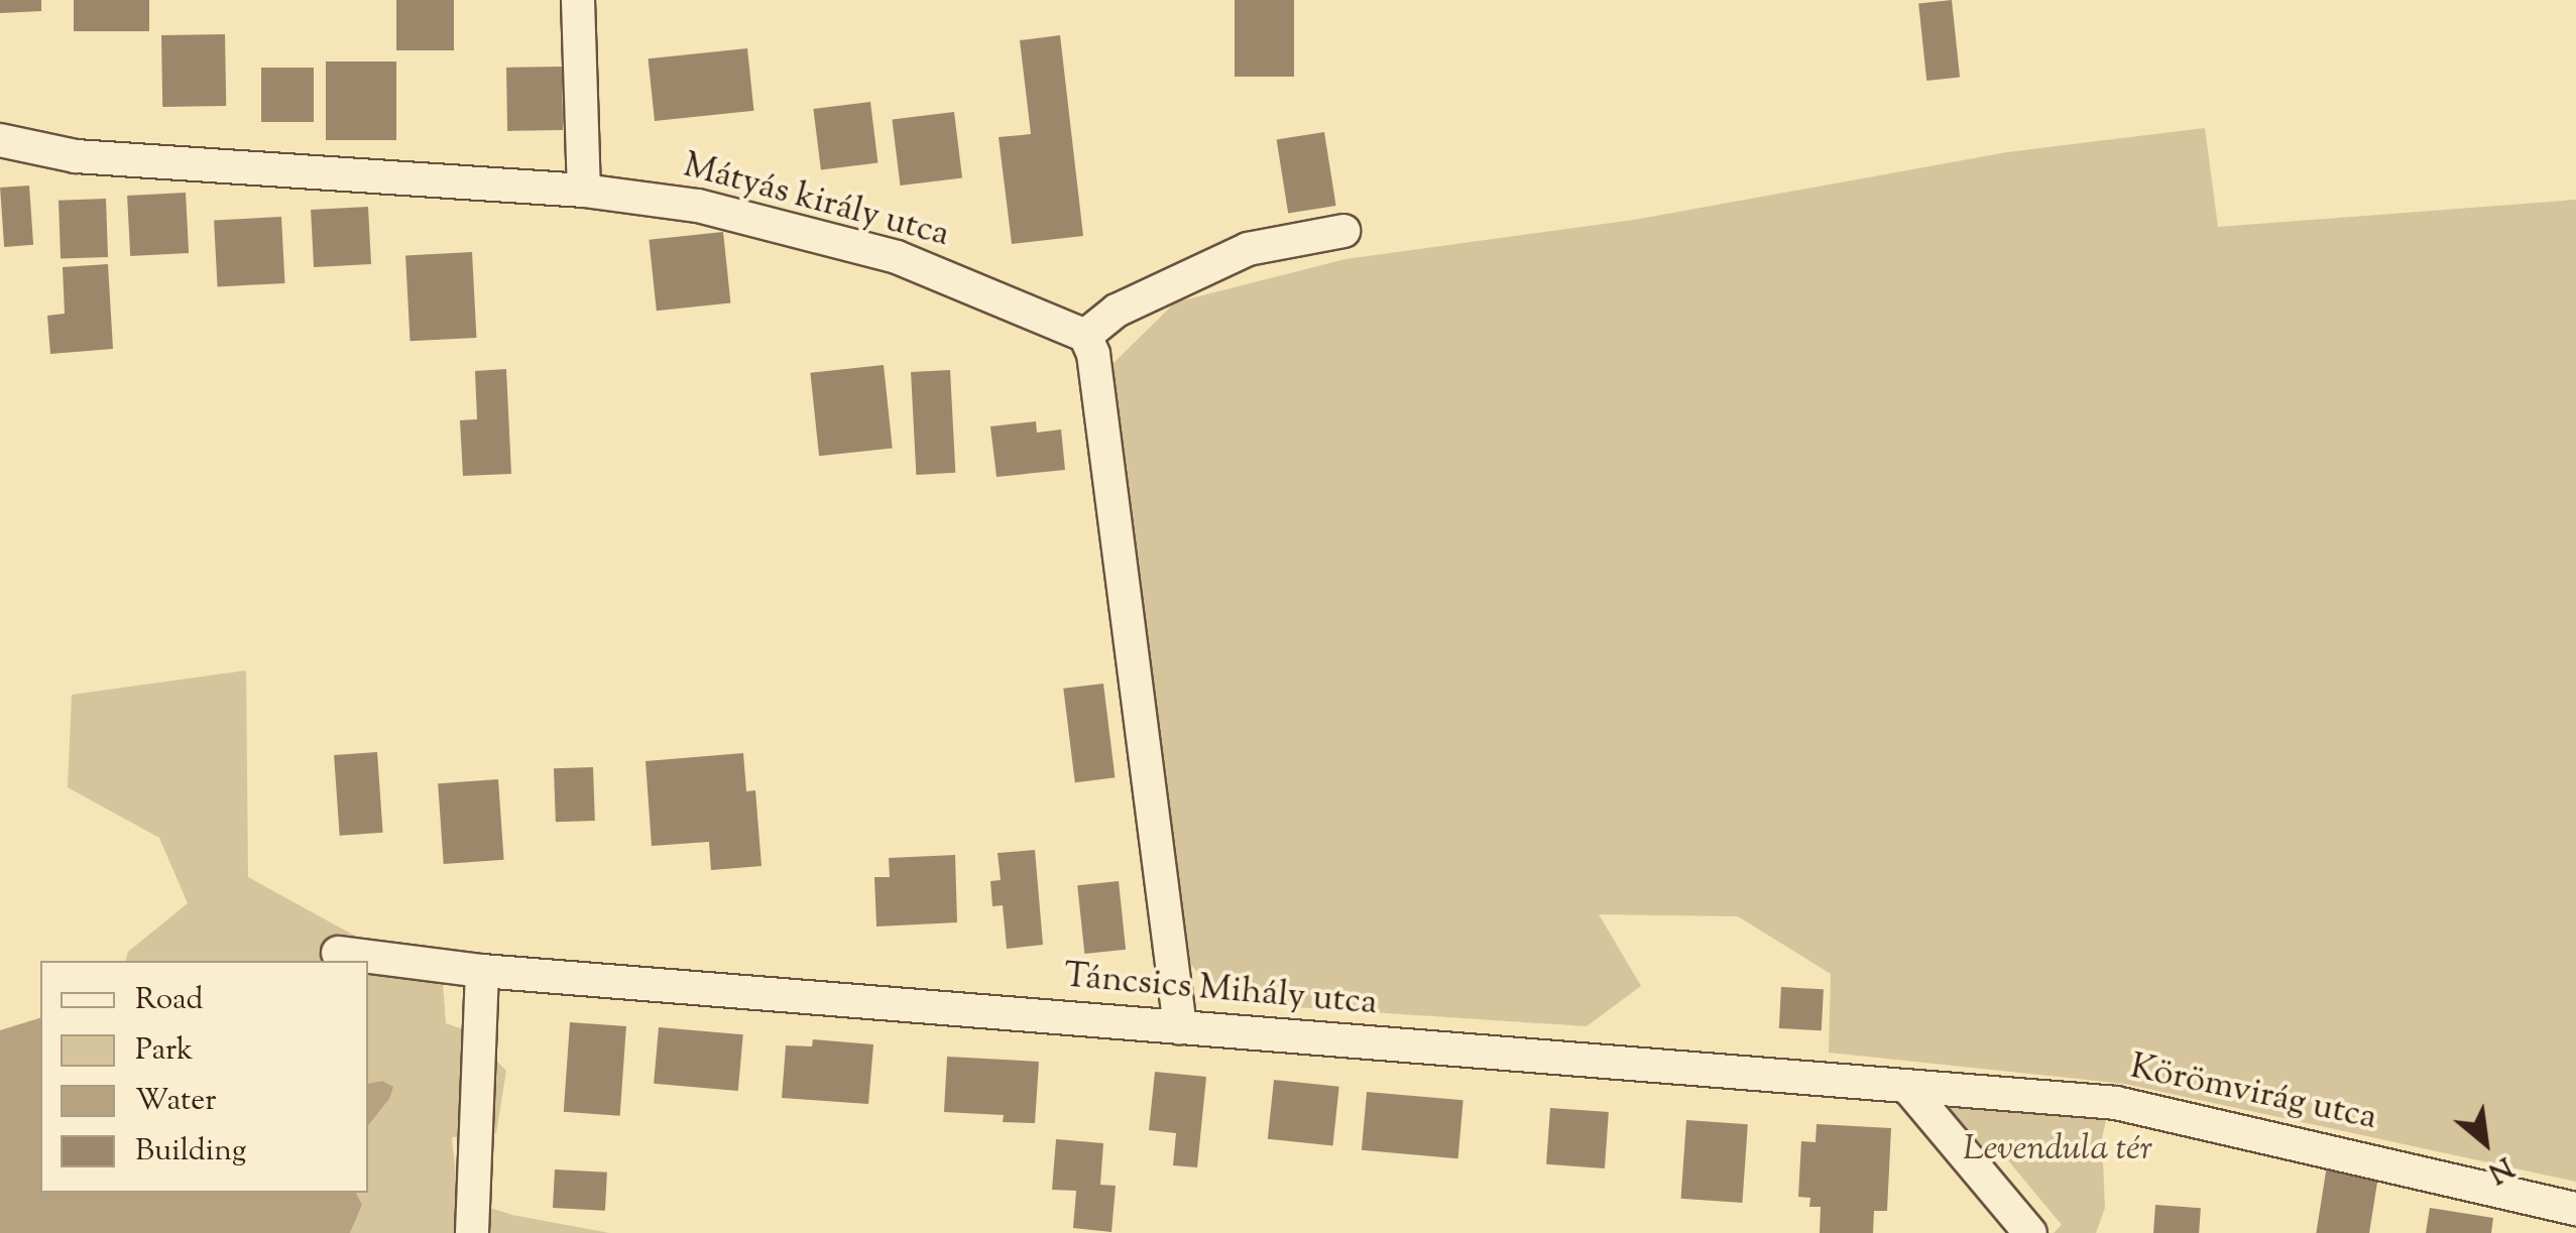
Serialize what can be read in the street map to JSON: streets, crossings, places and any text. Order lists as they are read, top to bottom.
{
  "streets": {
    "street": ["Mátyás király utca", "Táncsics Mihály utca", "Körömvirág utca"]
  },
  "crossings": [
    ["Táncsics Mihály utca", "Körömvirág utca"]
  ],
  "parks": ["Levendula tér"],
  "legend": [
    "Road",
    "Park",
    "Water",
    "Building"
  ],
  "north": "bottom right"
}
